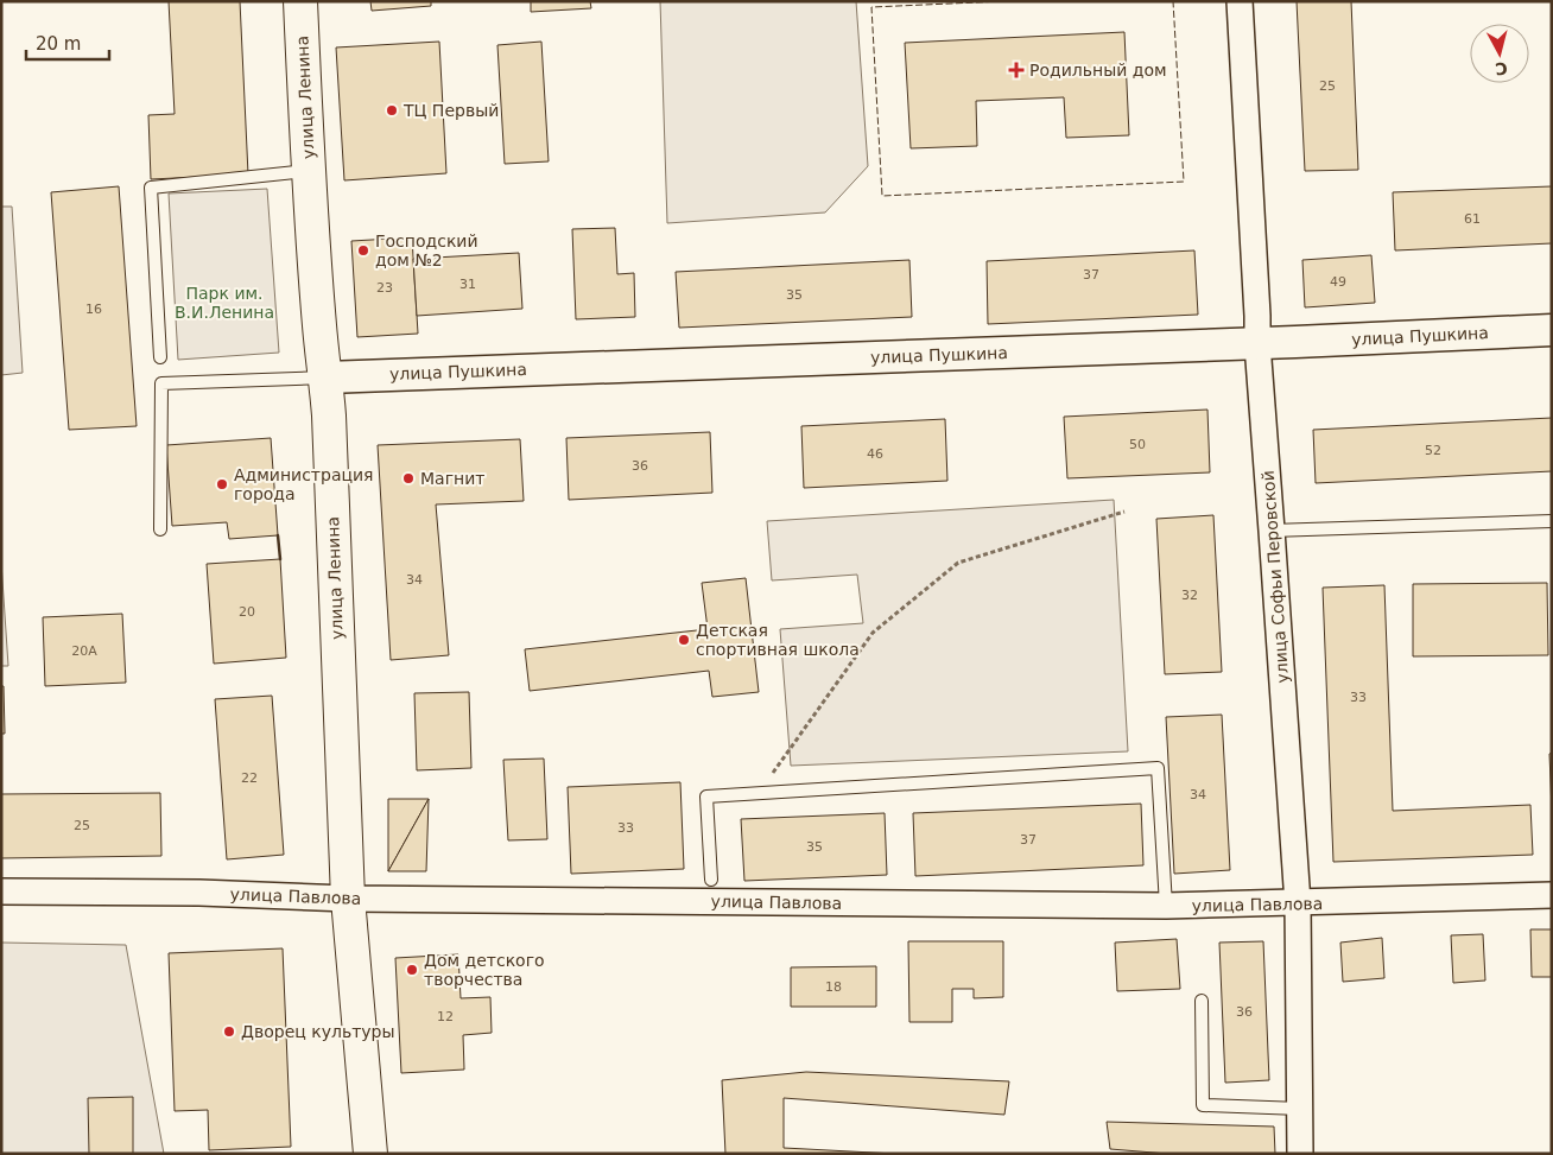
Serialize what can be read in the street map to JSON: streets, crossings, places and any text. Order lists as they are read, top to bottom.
{
  "streets": {
    "main road": ["улица Ленина"],
    "street": ["улица Пушкина", "улица Софьи Перовской", "улица Павлова"]
  },
  "crossings": [
    ["улица Ленина", "улица Пушкина"],
    ["улица Ленина", "улица Павлова"],
    ["улица Пушкина", "улица Софьи Перовской"],
    ["улица Софьи Перовской", "улица Павлова"]
  ],
  "parks": ["Парк им. В.И.Ленина"],
  "places": {
    "health": ["Родильный дом"],
    "other": [
      "ТЦ Первый",
      "Господский дом №2",
      "Магнит",
      "Администрация города",
      "Детская спортивная школа",
      "Дом детского творчества",
      "Дворец культуры"
    ]
  },
  "house_numbers": [
    "25",
    "61",
    "37",
    "49",
    "31",
    "23",
    "35",
    "16",
    "50",
    "52",
    "46",
    "36",
    "34",
    "32",
    "20",
    "20А",
    "33",
    "22",
    "34",
    "25",
    "33",
    "37",
    "35",
    "18",
    "36",
    "12"
  ],
  "scale_bar": "20 m",
  "north": "bottom"
}
